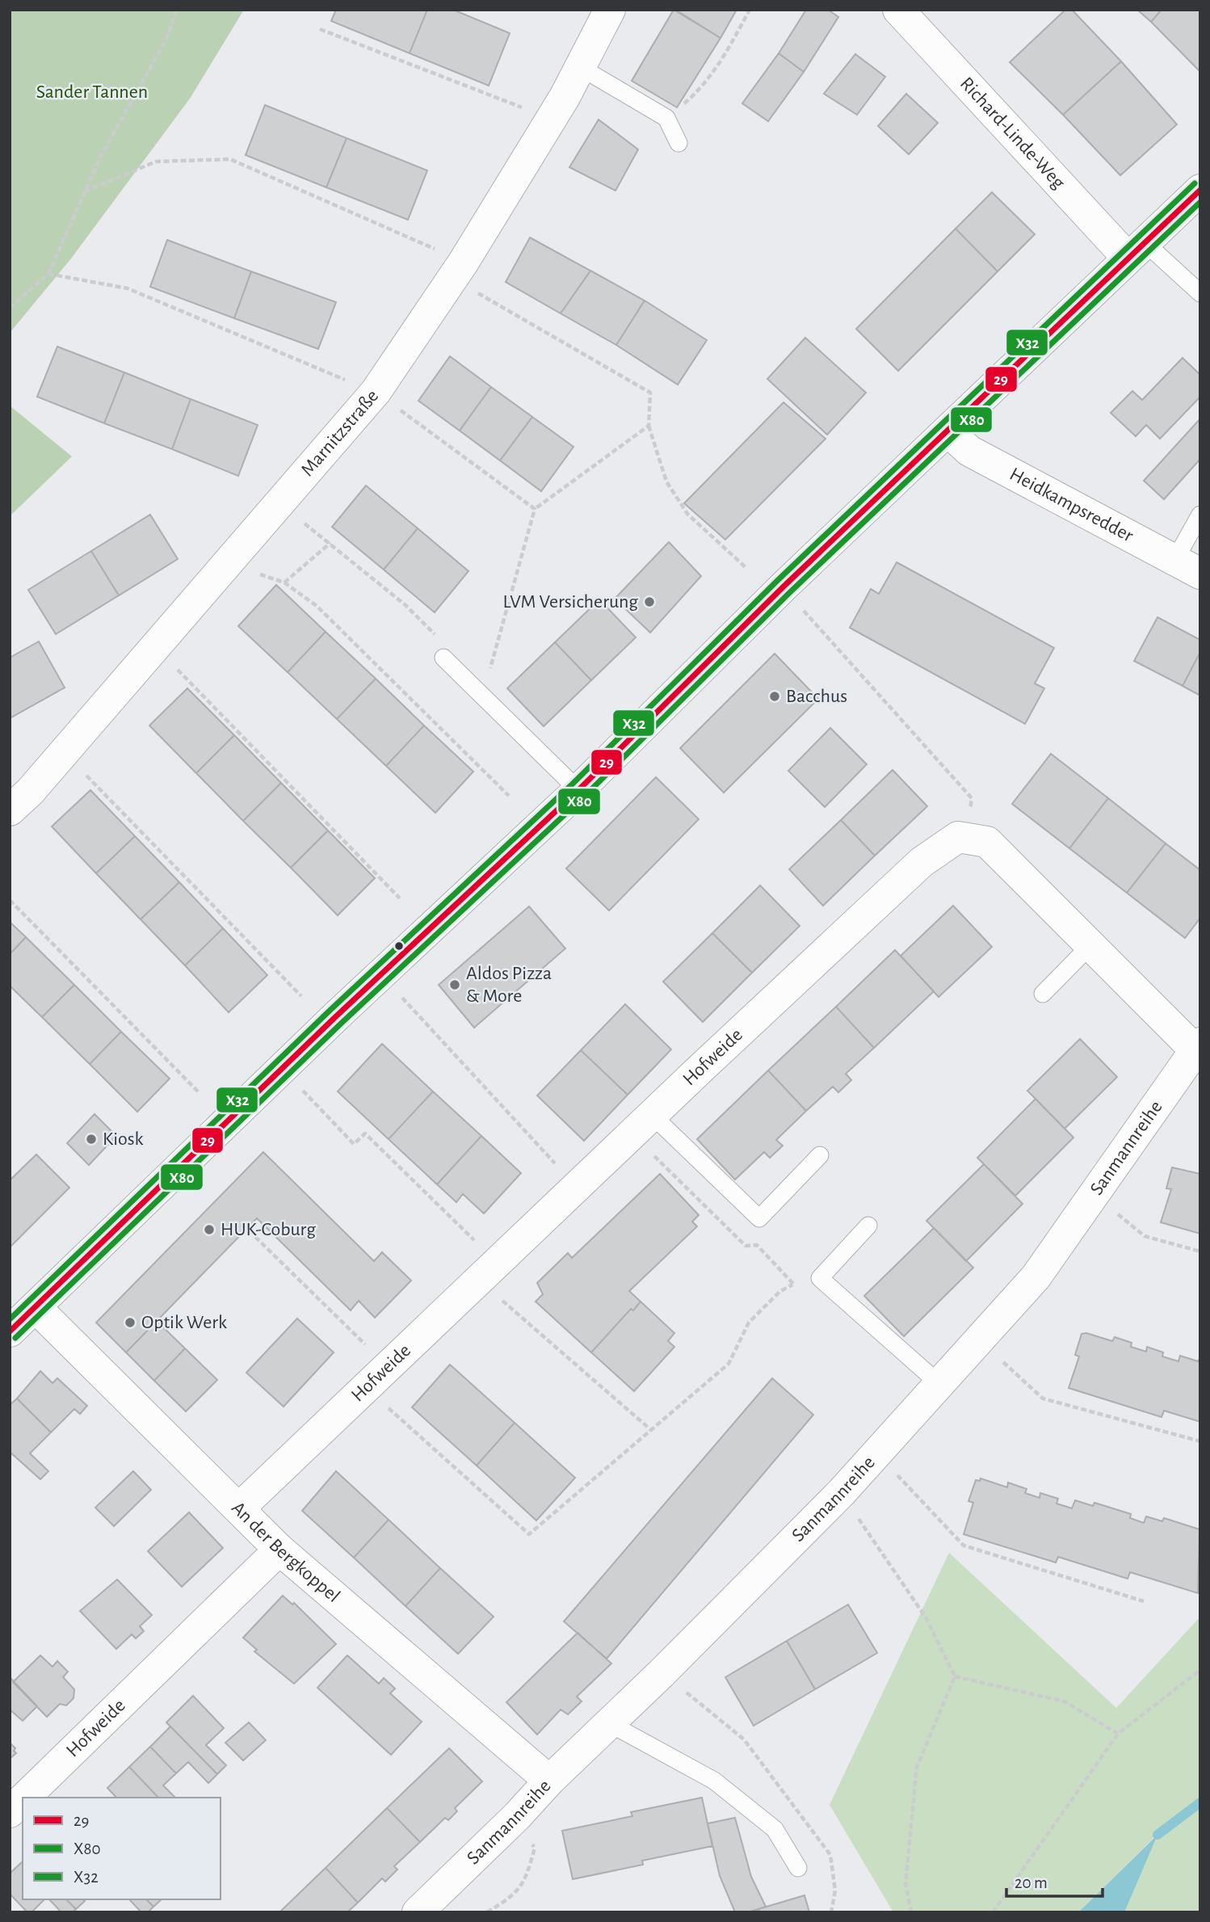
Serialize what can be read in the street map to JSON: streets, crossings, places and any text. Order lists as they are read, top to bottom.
{
  "streets": {
    "street": [
      "Richard-Linde-Weg",
      "Marnitzstraße",
      "Heidkampsredder",
      "Hofweide",
      "Sanmannreihe",
      "An der Bergkoppel"
    ]
  },
  "crossings": [
    ["Hofweide", "An der Bergkoppel"],
    ["Sanmannreihe", "An der Bergkoppel"]
  ],
  "parks": ["Sander Tannen"],
  "places": [
    "LVM Versicherung",
    "Bacchus",
    "Aldos Pizza & More",
    "Kiosk",
    "HUK-Coburg",
    "Optik Werk"
  ],
  "lines": ["transit line X32", "transit line 29", "transit line X80"],
  "legend": ["29", "X80", "X32"],
  "scale_bar": "20 m"
}
